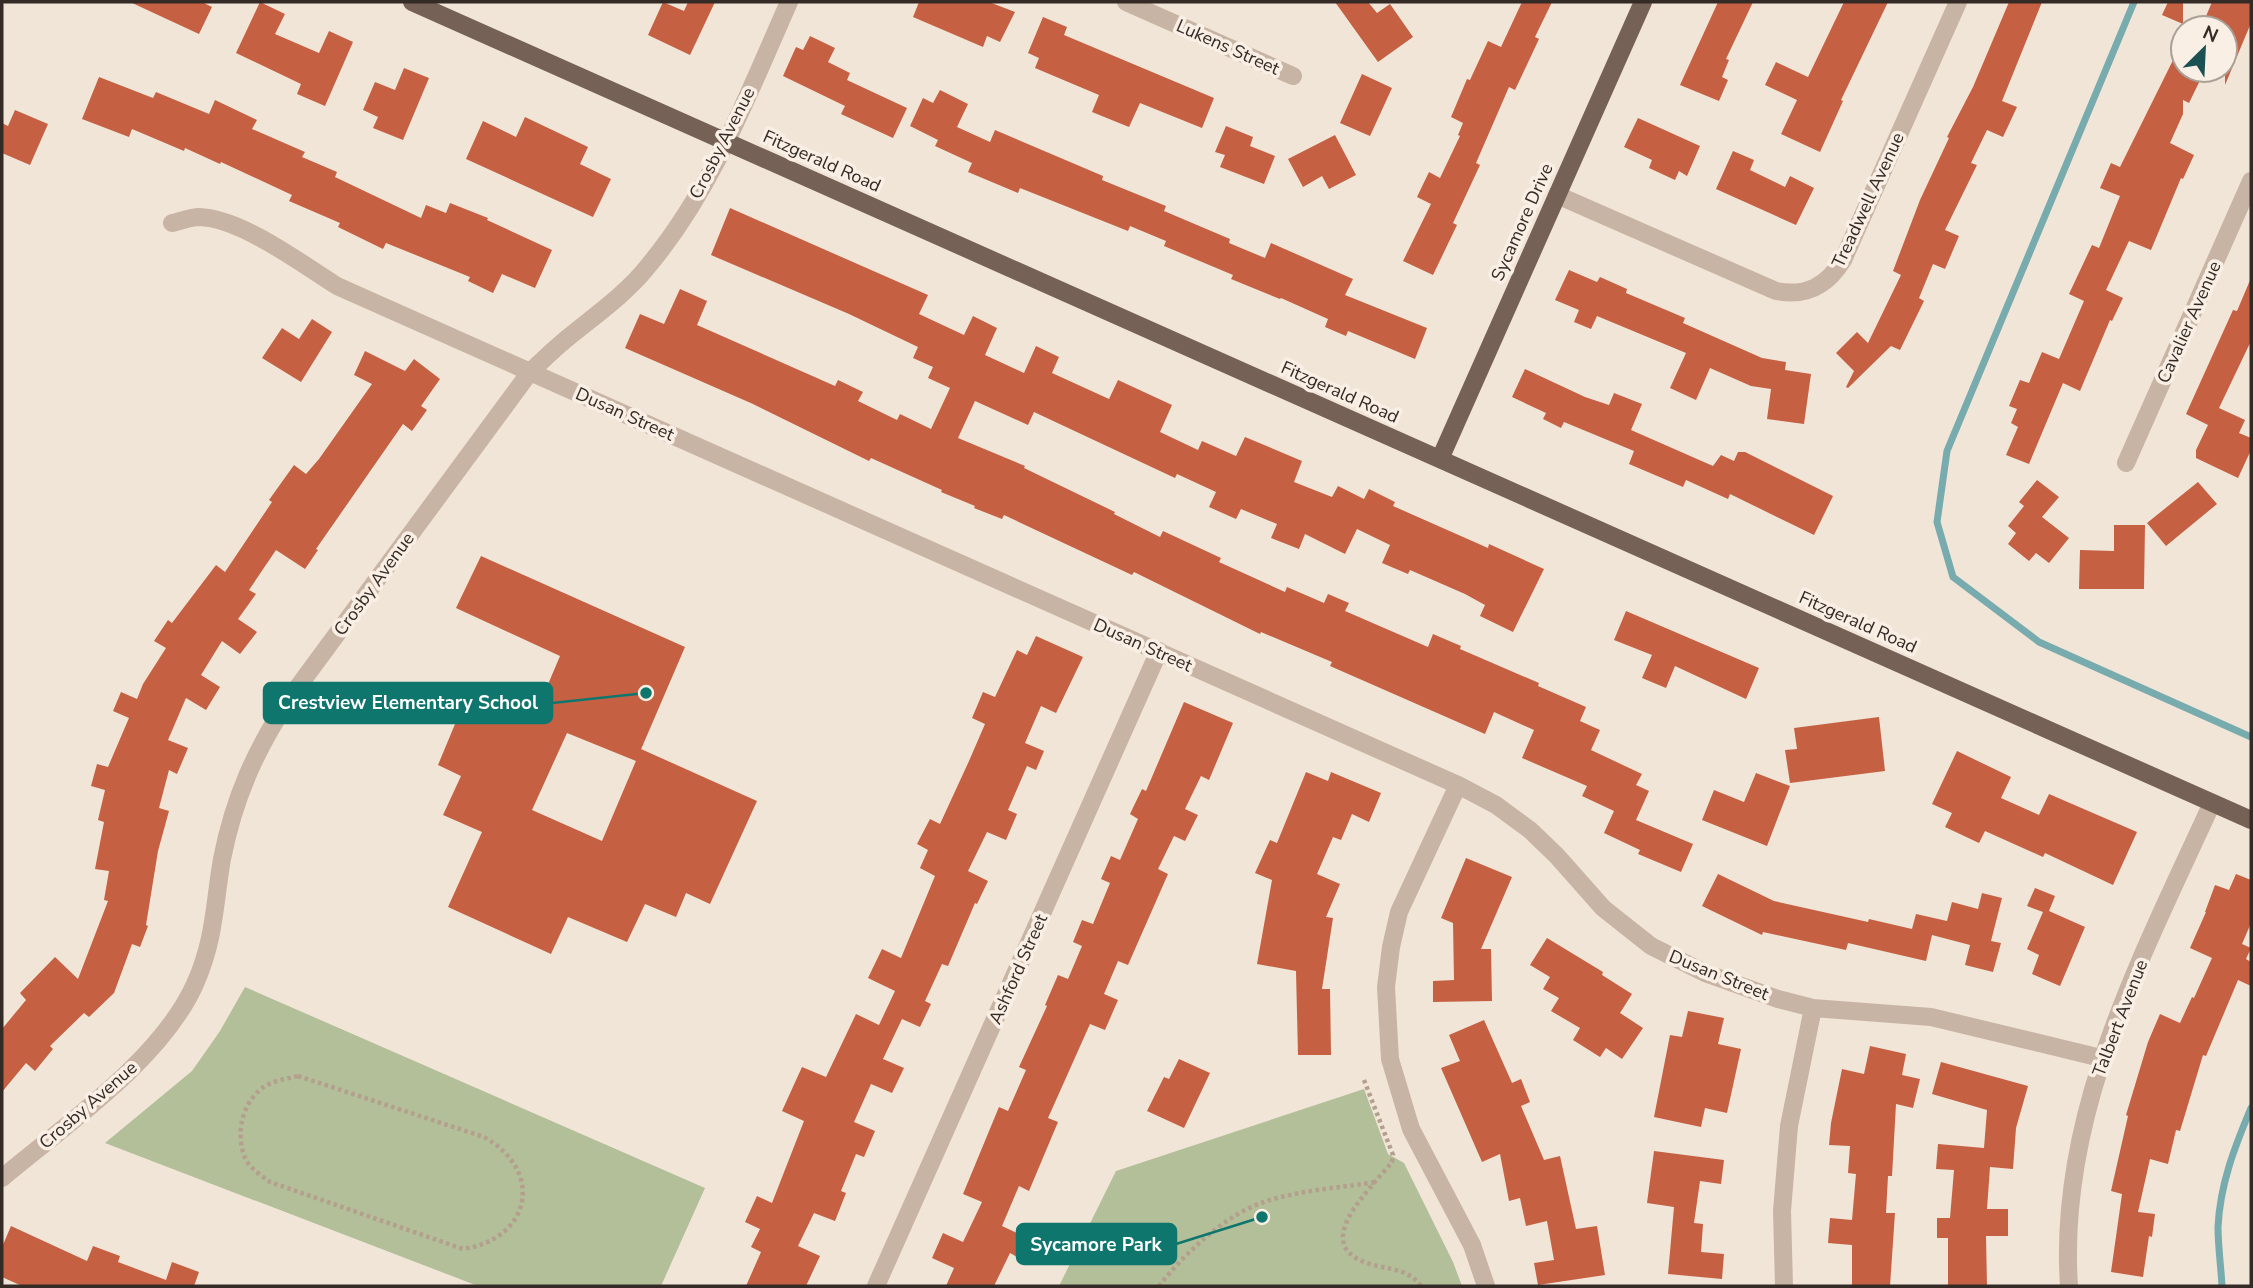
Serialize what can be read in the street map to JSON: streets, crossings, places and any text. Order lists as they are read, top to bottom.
{
  "streets": {
    "main road": ["Fitzgerald Road", "Sycamore Drive"],
    "street": [
      "Lukens Street",
      "Crosby Avenue",
      "Treadwell Avenue",
      "Cavalier Avenue",
      "Dusan Street",
      "Ashford Street",
      "Talbert Avenue"
    ]
  },
  "crossings": [
    ["Crosby Avenue", "Fitzgerald Road"],
    ["Crosby Avenue", "Dusan Street"],
    ["Fitzgerald Road", "Sycamore Drive"],
    ["Fitzgerald Road", "Talbert Avenue"],
    ["Treadwell Avenue", "Sycamore Drive"],
    ["Dusan Street", "Ashford Street"],
    ["Dusan Street", "Talbert Avenue"]
  ],
  "places": ["Crestview Elementary School", "Sycamore Park"],
  "north": "top right"
}
